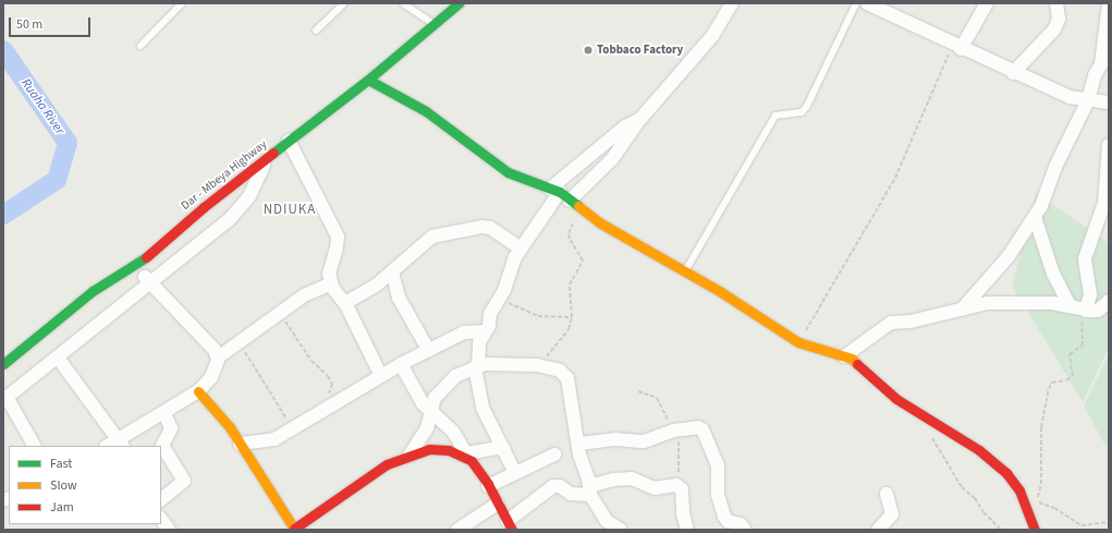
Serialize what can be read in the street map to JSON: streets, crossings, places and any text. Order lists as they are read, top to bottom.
{
  "streets": {
    "main road": ["Dar - Mbeya Highway"]
  },
  "districts": ["NDIUKA"],
  "water": ["Ruaha River"],
  "places": ["Tobbaco Factory"],
  "legend": ["Fast", "Slow", "Jam"],
  "scale_bar": "50 m"
}
